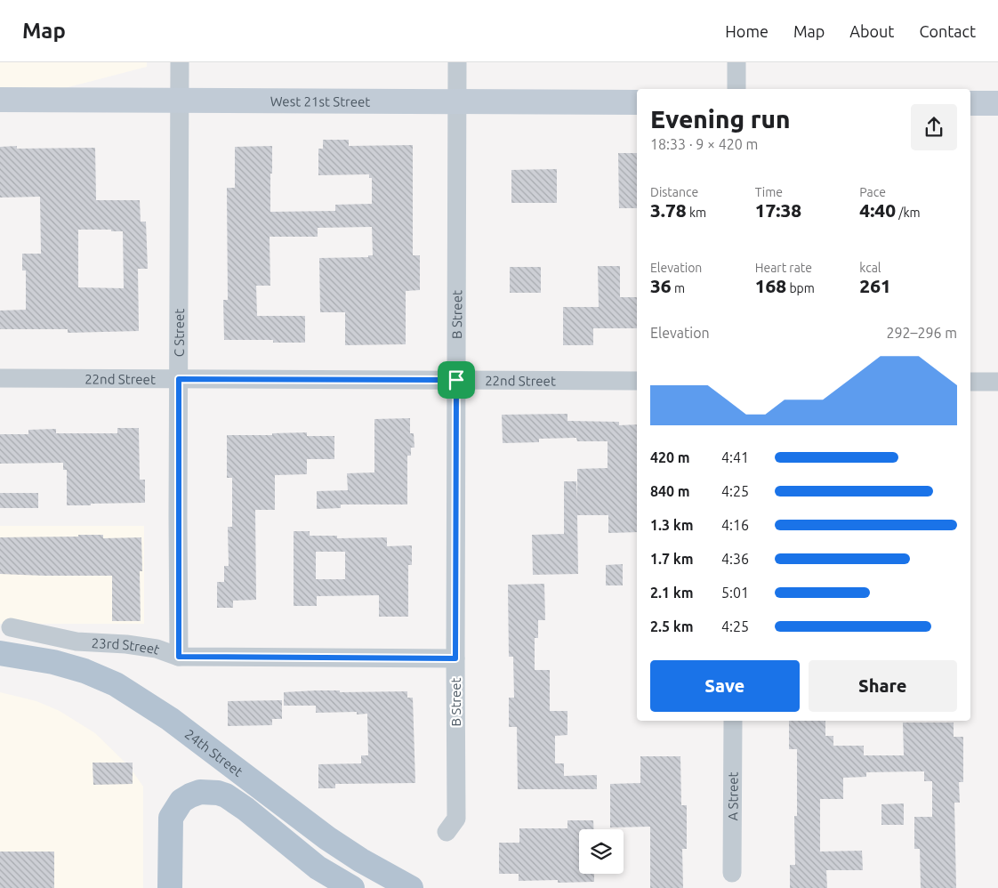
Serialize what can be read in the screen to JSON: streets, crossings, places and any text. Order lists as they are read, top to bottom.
{
  "streets": {
    "main road": ["24th Street"],
    "street": [
      "West 21st Street",
      "B Street",
      "C Street",
      "22nd Street",
      "23rd Street",
      "A Street"
    ]
  },
  "crossings": [
    ["West 21st Street", "B Street"],
    ["West 21st Street", "C Street"],
    ["B Street", "22nd Street"],
    ["B Street", "23rd Street"],
    ["C Street", "22nd Street"],
    ["C Street", "23rd Street"]
  ],
  "page": {
    "header": "Map",
    "nav": [
      "Home",
      "Map",
      "About",
      "Contact"
    ],
    "heading": ["Evening run", "18:33 · 9 × 420 m"],
    "stats": [
      ["Distance", "3.78 km"],
      ["Time", "17:38"],
      ["Pace", "4:40 /km"],
      ["Elevation", "36 m"],
      ["Heart rate", "168 bpm"],
      ["kcal", "261"]
    ],
    "chart": ["Elevation", "292–296 m"],
    "list": [
      {
        "name": "420 m",
        "note": "4:41"
      },
      {
        "name": "840 m",
        "note": "4:25"
      },
      {
        "name": "1.3 km",
        "note": "4:16"
      },
      {
        "name": "1.7 km",
        "note": "4:36"
      },
      {
        "name": "2.1 km",
        "note": "5:01"
      },
      {
        "name": "2.5 km",
        "note": "4:25"
      }
    ],
    "buttons": ["Save", "Share"]
  }
}
